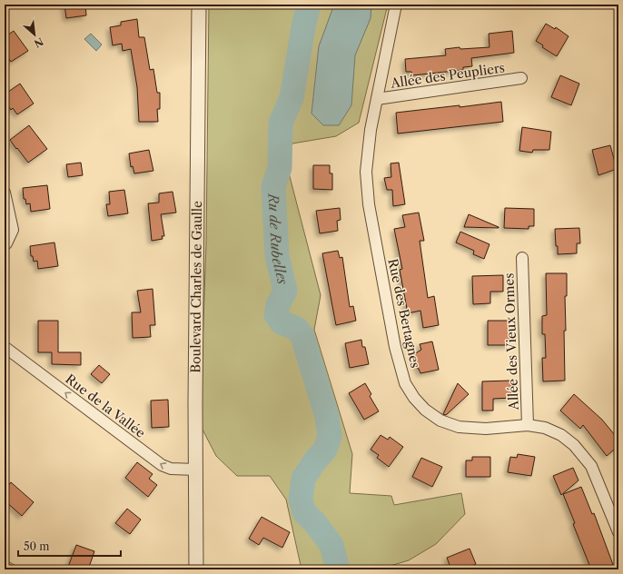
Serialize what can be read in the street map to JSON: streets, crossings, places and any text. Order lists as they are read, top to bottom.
{
  "streets": {
    "street": [
      "Allée des Peupliers",
      "Boulevard Charles de Gaulle",
      "Rue des Bertagnes",
      "Allée des Vieux Ormes",
      "Rue de la Vallée"
    ]
  },
  "crossings": [
    ["Allée des Peupliers", "Rue des Bertagnes"],
    ["Boulevard Charles de Gaulle", "Rue de la Vallée"],
    ["Rue des Bertagnes", "Allée des Vieux Ormes"]
  ],
  "one_way": ["Rue de la Vallée"],
  "water": ["Ru de Rubelles"],
  "scale_bar": "50 m",
  "north": "bottom right"
}
